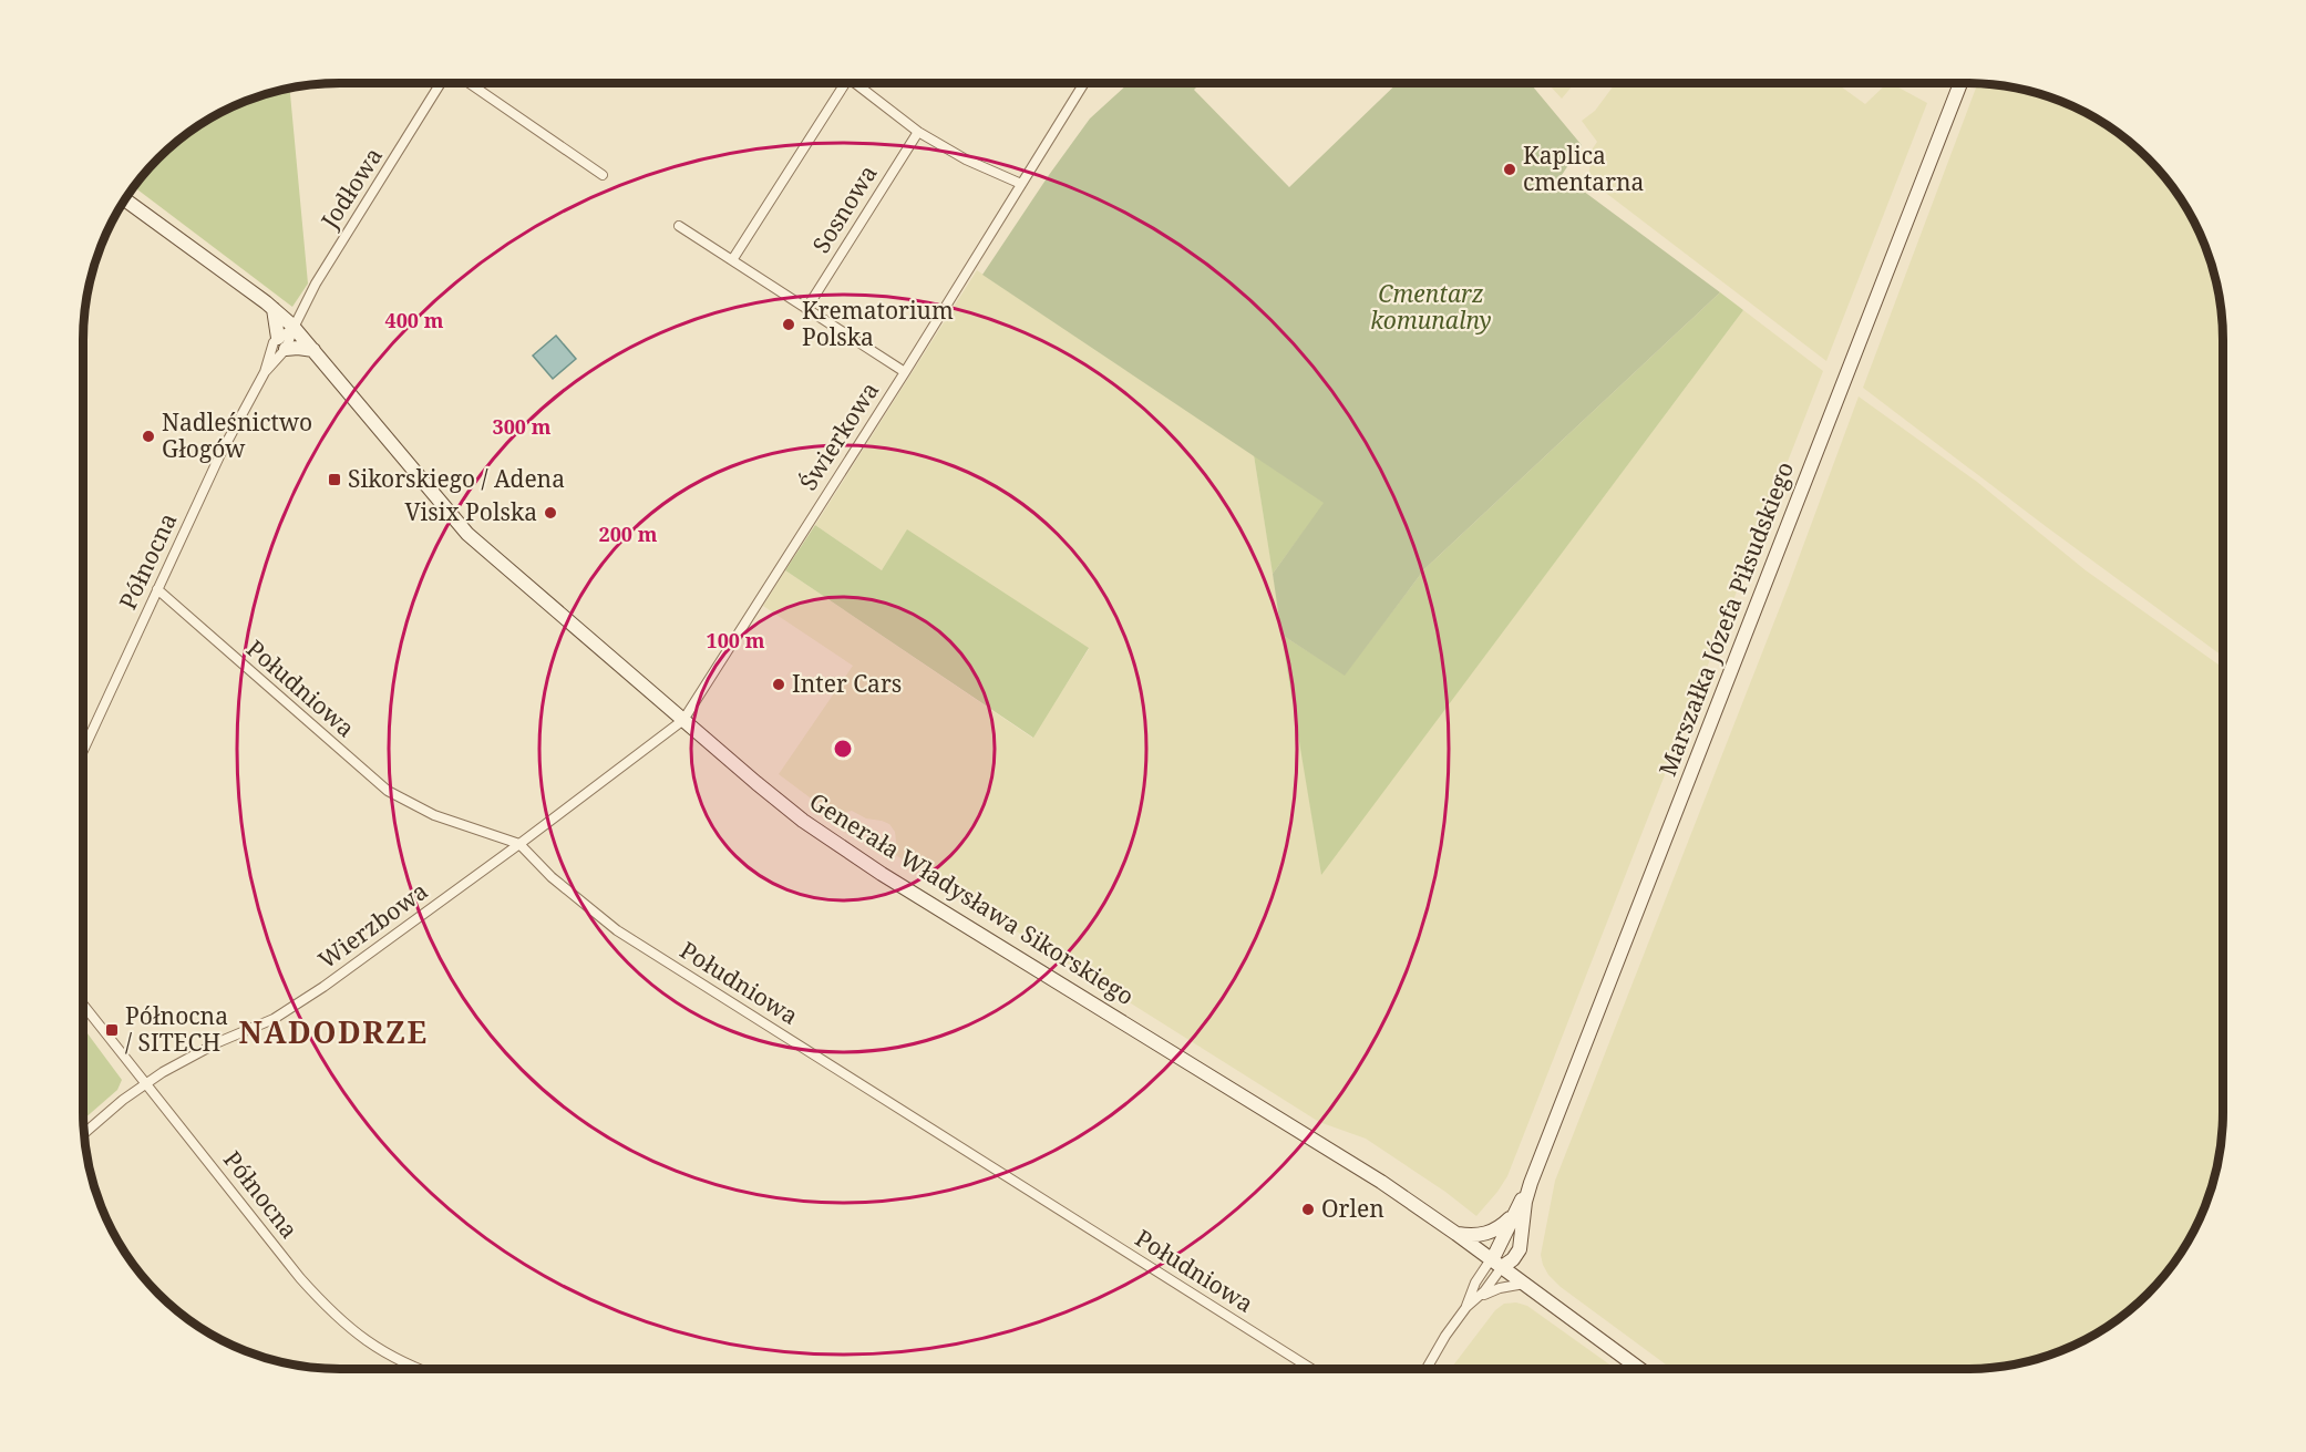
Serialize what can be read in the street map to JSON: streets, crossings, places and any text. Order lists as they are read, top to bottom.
{
  "streets": {
    "street": [
      "Jodłowa",
      "Sosnowa",
      "Świerkowa",
      "Północna",
      "Marszałka Józefa Piłsudskiego",
      "Południowa",
      "Generała Władysława Sikorskiego",
      "Wierzbowa"
    ]
  },
  "crossings": [
    ["Jodłowa", "Północna"],
    ["Jodłowa", "Generała Władysława Sikorskiego"],
    ["Świerkowa", "Generała Władysława Sikorskiego"],
    ["Świerkowa", "Wierzbowa"],
    ["Północna", "Południowa"],
    ["Północna", "Generała Władysława Sikorskiego"],
    ["Północna", "Wierzbowa"],
    ["Marszałka Józefa Piłsudskiego", "Generała Władysława Sikorskiego"],
    ["Południowa", "Wierzbowa"],
    ["Generała Władysława Sikorskiego", "Wierzbowa"]
  ],
  "districts": ["NADODRZE"],
  "parks": ["Cmentarz komunalny"],
  "places": {
    "other": [
      "Kaplica cmentarna",
      "Krematorium Polska",
      "Nadleśnictwo Głogów",
      "Visix Polska",
      "Inter Cars",
      "Orlen"
    ],
    "transit": ["Sikorskiego / Adena", "Północna / SITECH"]
  },
  "rings": [
    "400 m",
    "300 m",
    "200 m",
    "100 m"
  ]
}
